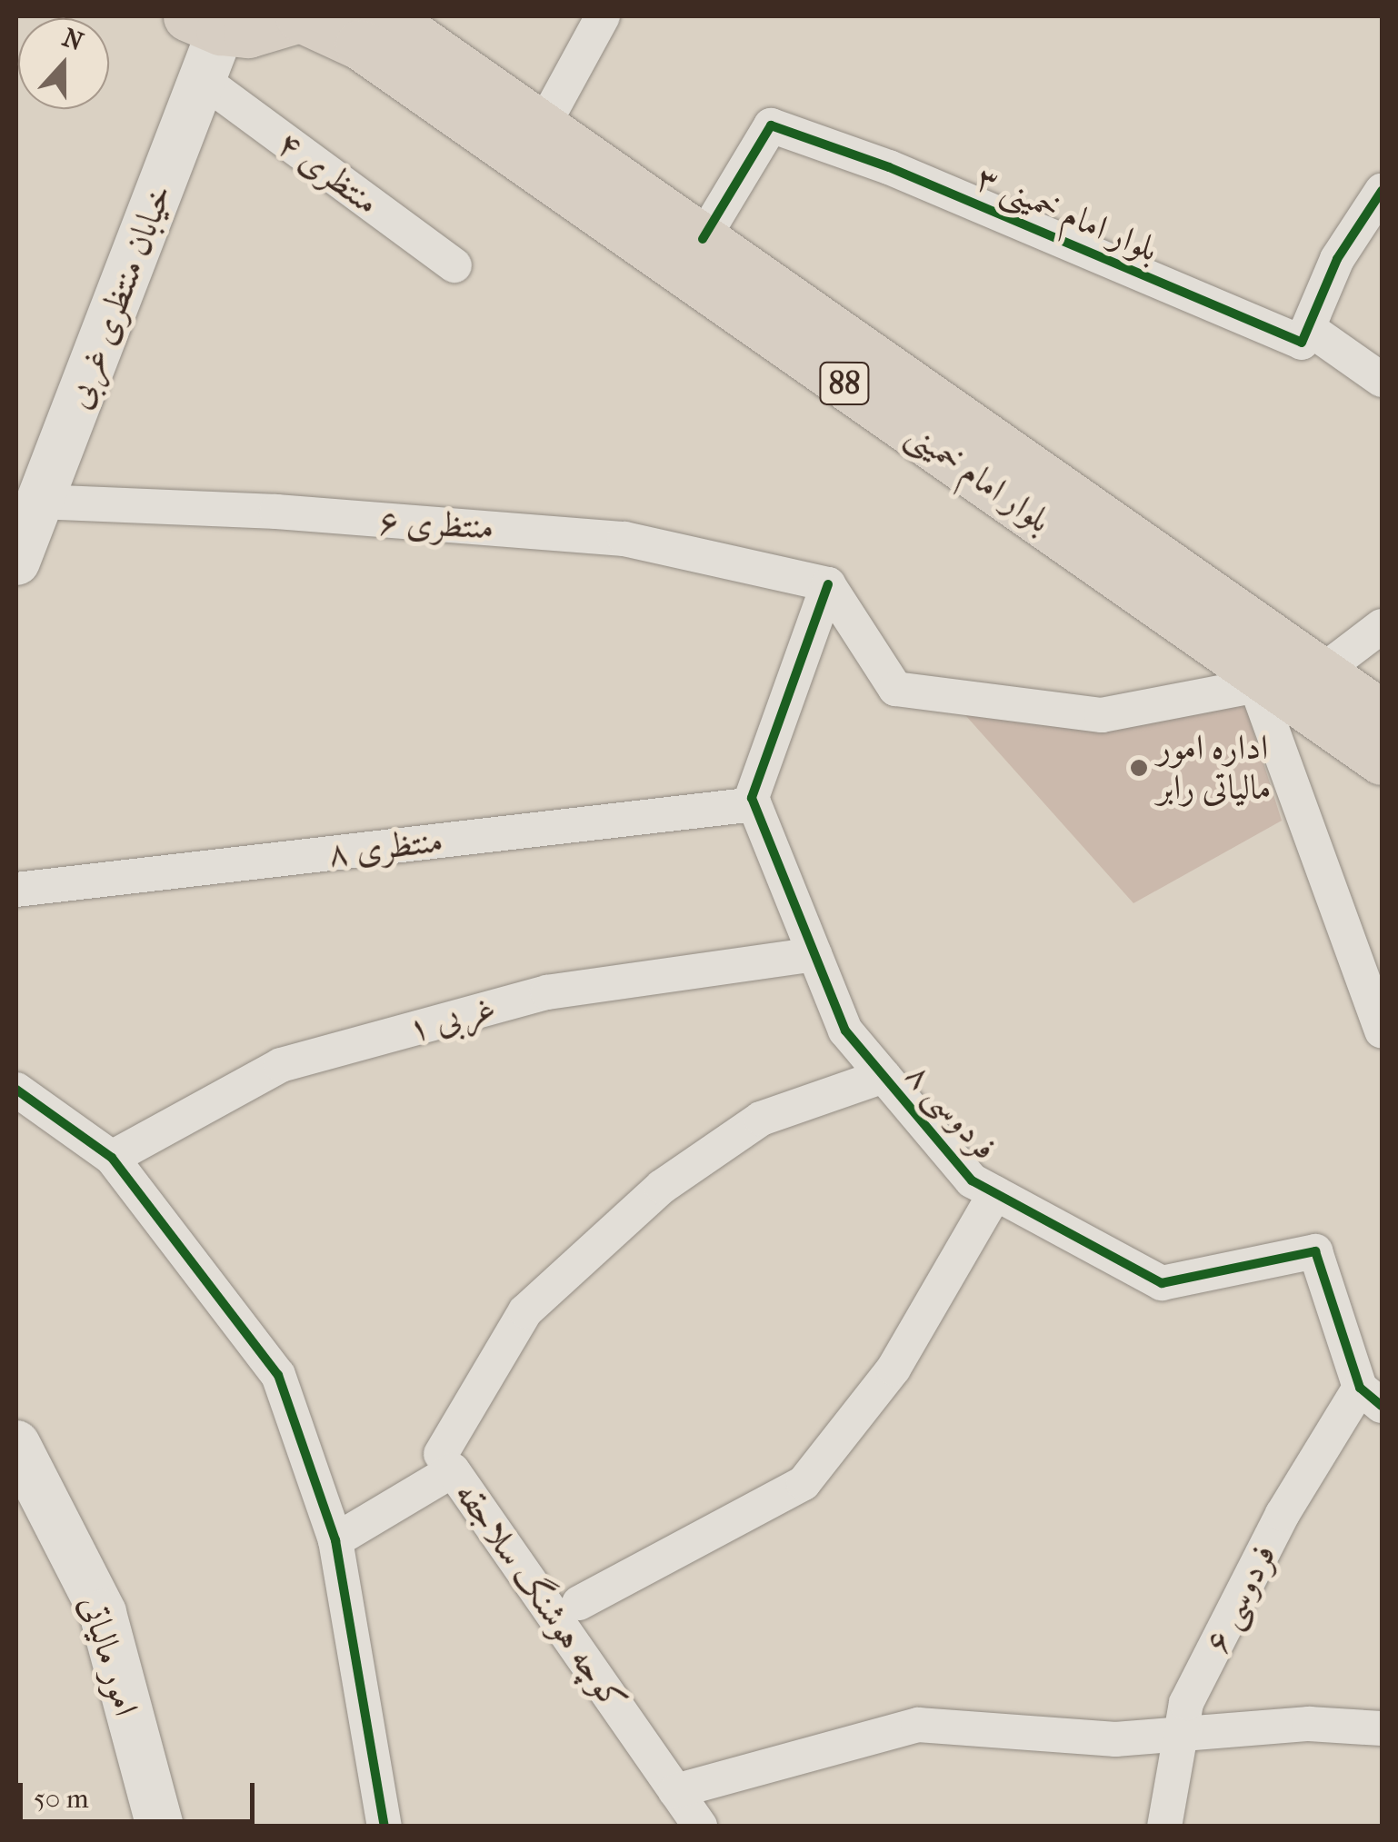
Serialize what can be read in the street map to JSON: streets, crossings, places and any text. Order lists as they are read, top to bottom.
{
  "streets": {
    "main road": [
      "خیابان منتظری غربی",
      "88",
      "بلوار امام خمینی",
      "امور مالیاتی"
    ],
    "street": [
      "منتظری ۴",
      "بلوار امام خمینی ۳",
      "منتظری ۶",
      "منتظری ۸",
      "غربی ۱",
      "فردوسی ۸",
      "کوچه هوشنگ سلاجقه",
      "فردوسی ۶"
    ]
  },
  "crossings": [
    ["منتظری ۴", "خیابان منتظری غربی"],
    ["بلوار امام خمینی ۳", "بلوار امام خمینی"],
    ["خیابان منتظری غربی", "88"],
    ["خیابان منتظری غربی", "منتظری ۶"],
    ["88", "بلوار امام خمینی"],
    ["منتظری ۸", "فردوسی ۸"],
    ["غربی ۱", "فردوسی ۸"],
    ["فردوسی ۸", "فردوسی ۶"]
  ],
  "places": ["اداره امور مالیاتی رابر"],
  "scale_bar": "50 m",
  "north": "top"
}
